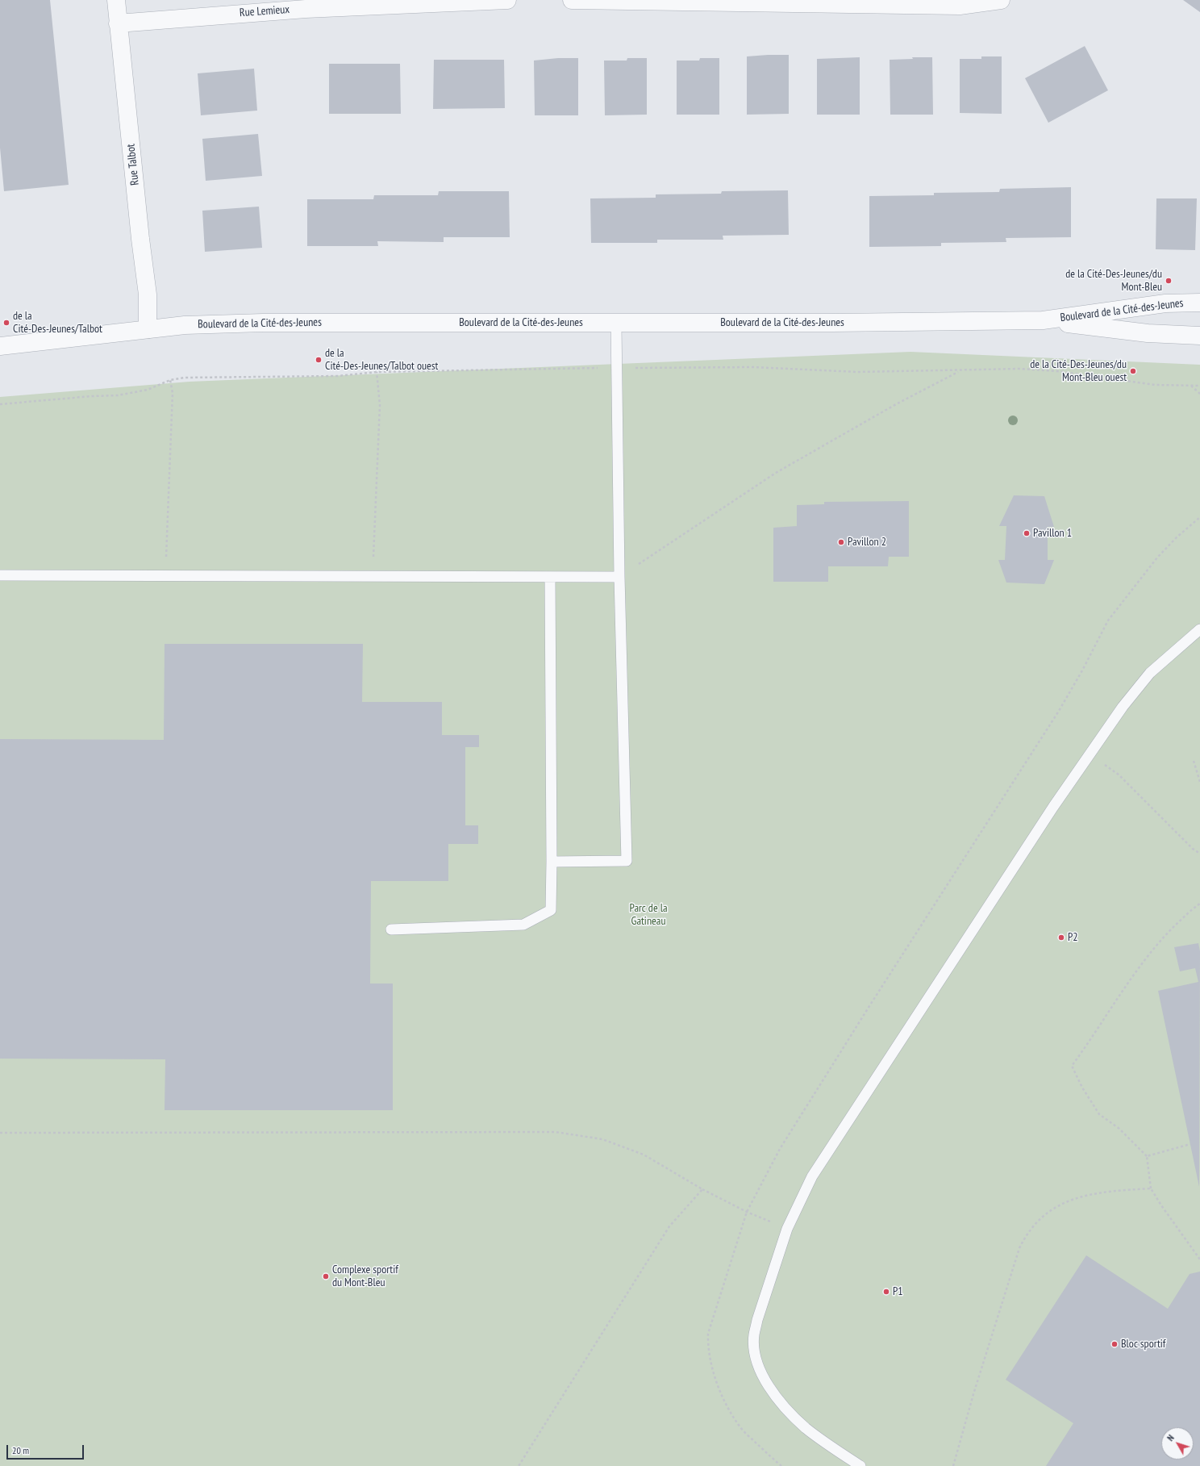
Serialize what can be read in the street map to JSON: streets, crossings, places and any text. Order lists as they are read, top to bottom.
{
  "streets": {
    "street": ["Rue Lemieux", "Rue Talbot", "Boulevard de la Cité-des-Jeunes"]
  },
  "crossings": [
    ["Rue Lemieux", "Rue Talbot"],
    ["Rue Talbot", "Boulevard de la Cité-des-Jeunes"]
  ],
  "parks": ["Parc de la Gatineau"],
  "places": [
    "de la Cité-Des-Jeunes/du Mont-Bleu",
    "de la Cité-Des-Jeunes/Talbot",
    "de la Cité-Des-Jeunes/Talbot ouest",
    "de la Cité-Des-Jeunes/du Mont-Bleu ouest",
    "Pavillon 1",
    "Pavillon 2",
    "P2",
    "Complexe sportif du Mont-Bleu",
    "P1",
    "Bloc sportif"
  ],
  "scale_bar": "20 m",
  "north": "top left"
}
